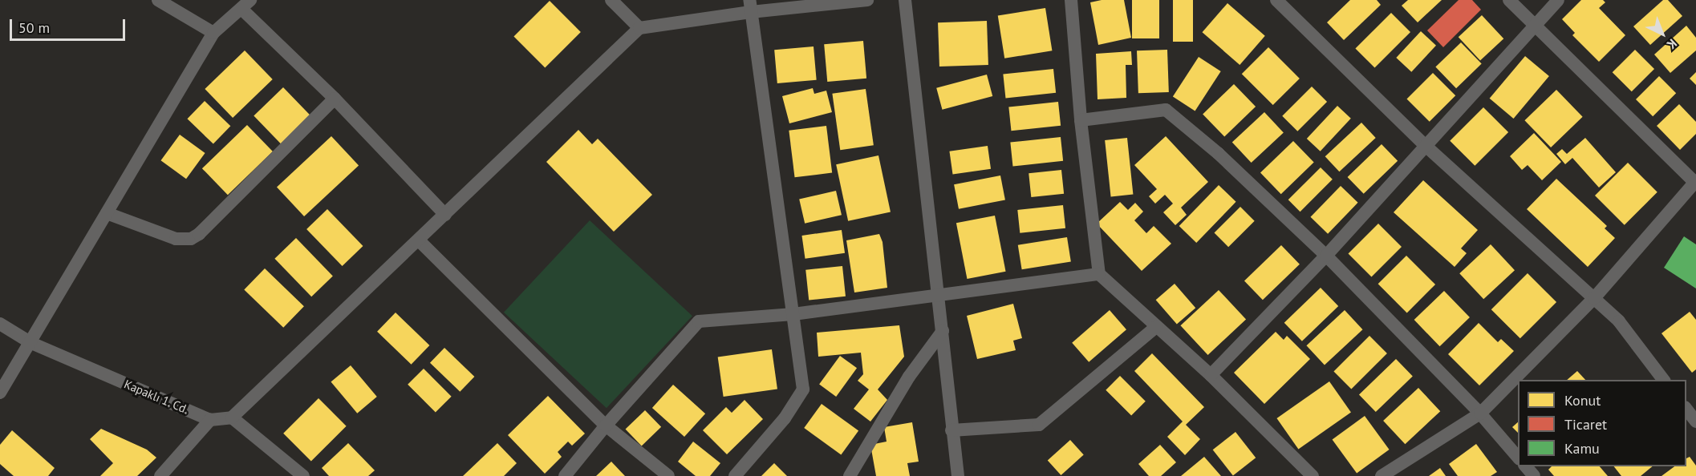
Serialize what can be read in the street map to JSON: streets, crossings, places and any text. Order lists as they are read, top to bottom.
{
  "streets": {
    "street": ["Kapaklı 1. Cd."]
  },
  "legend": ["Konut", "Ticaret", "Kamu"],
  "scale_bar": "50 m",
  "north": "bottom right"
}
